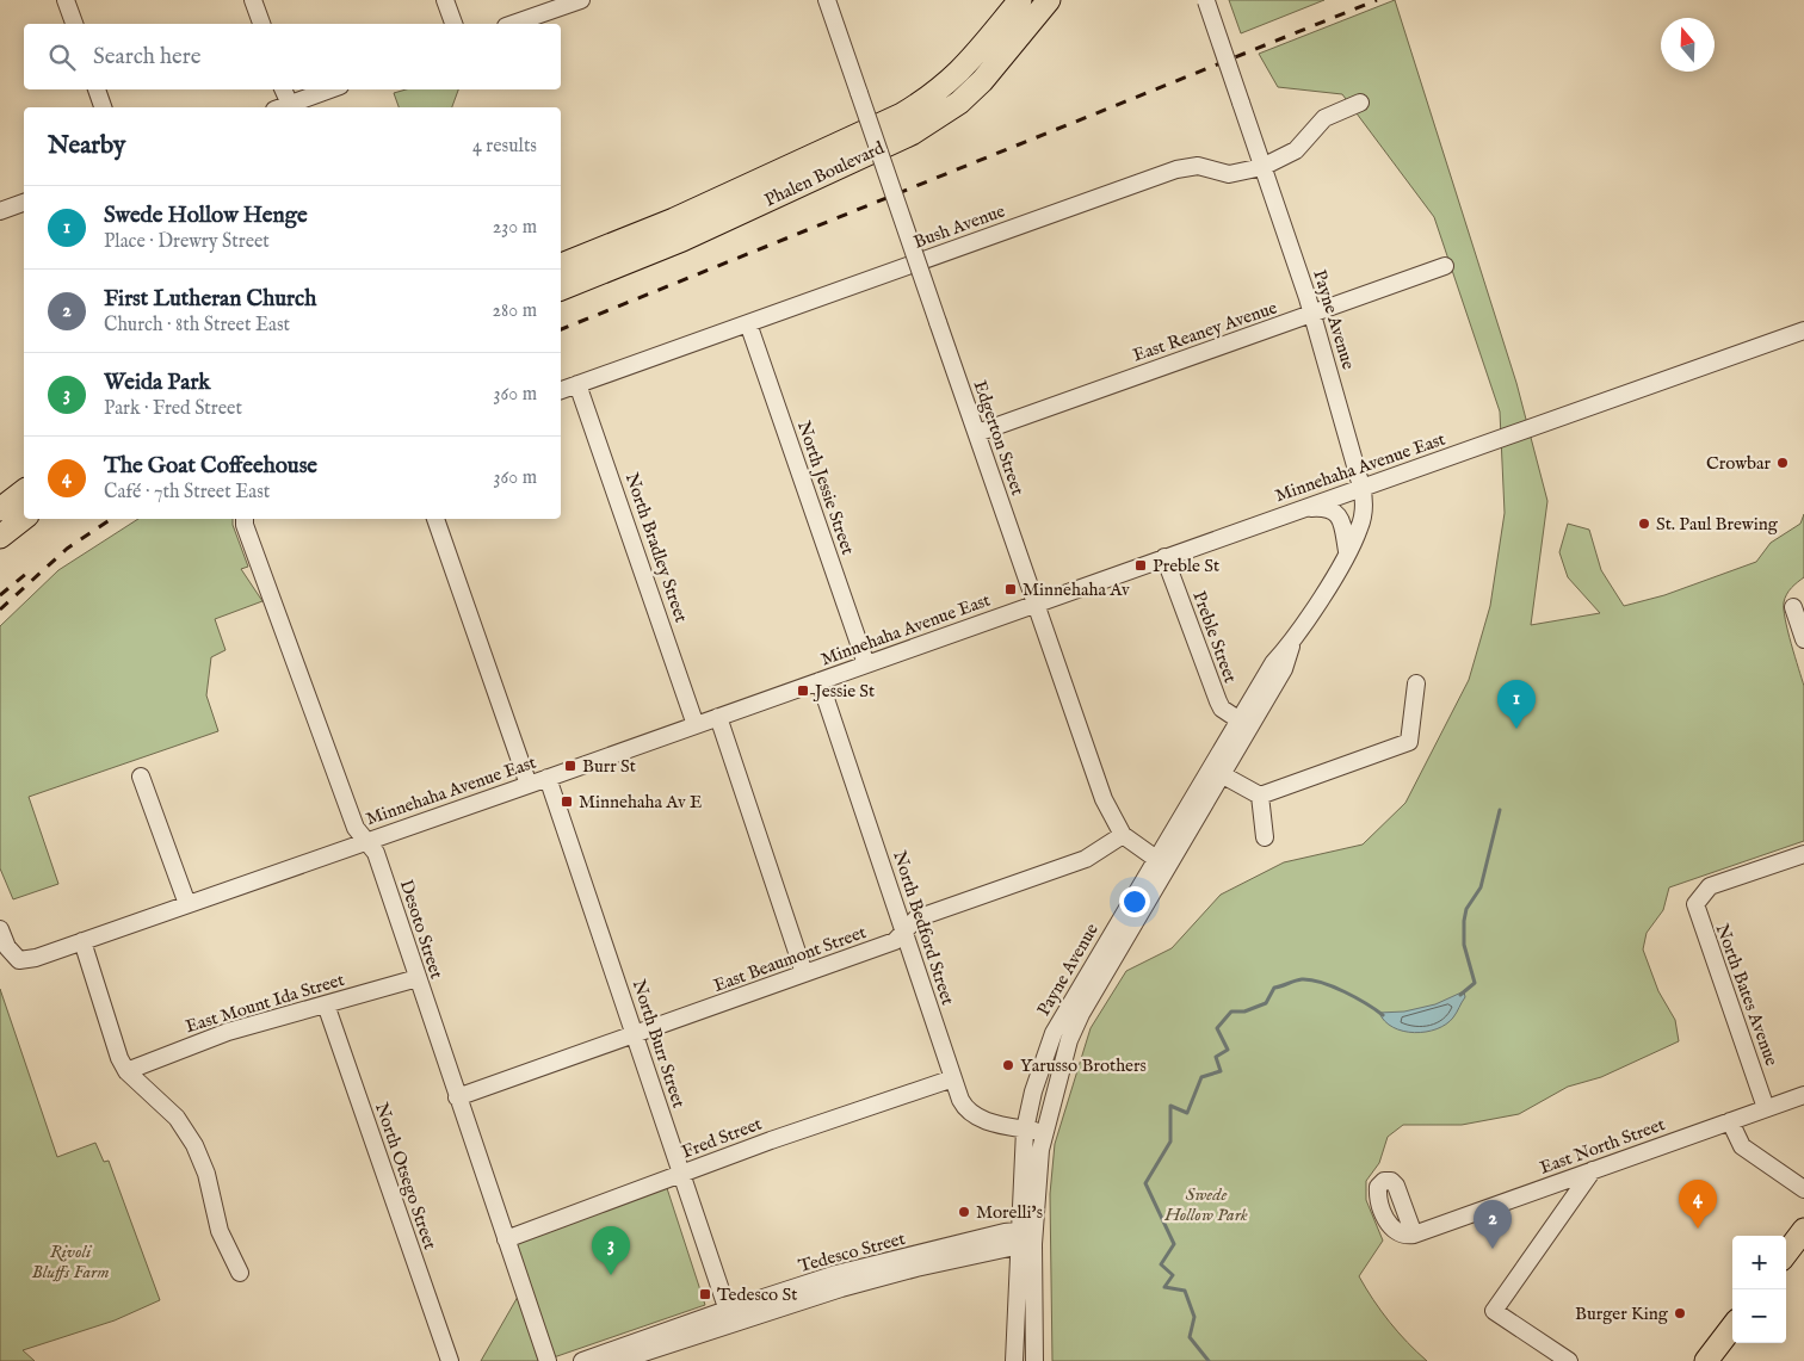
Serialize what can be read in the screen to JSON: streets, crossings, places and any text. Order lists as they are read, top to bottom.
{
  "streets": {
    "main road": ["Phalen Boulevard"],
    "street": [
      "Bush Avenue",
      "Payne Avenue",
      "East Reaney Avenue",
      "Edgerton Street",
      "Minnehaha Avenue East",
      "North Jessie Street",
      "North Bradley Street",
      "Preble Street",
      "North Bedford Street",
      "Desoto Street",
      "East Beaumont Street",
      "North Bates Avenue",
      "East Mount Ida Street",
      "North Burr Street",
      "Fred Street",
      "East North Street",
      "North Otsego Street",
      "Tedesco Street"
    ]
  },
  "crossings": [
    ["Bush Avenue", "Payne Avenue"],
    ["Bush Avenue", "North Jessie Street"],
    ["Bush Avenue", "North Bradley Street"],
    ["Payne Avenue", "East Reaney Avenue"],
    ["Payne Avenue", "Edgerton Street"],
    ["Payne Avenue", "Minnehaha Avenue East"],
    ["Payne Avenue", "Preble Street"],
    ["Payne Avenue", "North Bedford Street"],
    ["Payne Avenue", "Tedesco Street"],
    ["East Reaney Avenue", "Edgerton Street"],
    ["Edgerton Street", "Minnehaha Avenue East"],
    ["Edgerton Street", "East Beaumont Street"],
    ["Minnehaha Avenue East", "North Jessie Street"],
    ["Minnehaha Avenue East", "North Bradley Street"],
    ["Minnehaha Avenue East", "Preble Street"],
    ["Minnehaha Avenue East", "North Bedford Street"],
    ["Minnehaha Avenue East", "Desoto Street"],
    ["Minnehaha Avenue East", "North Burr Street"],
    ["North Bedford Street", "East Beaumont Street"],
    ["North Bedford Street", "Fred Street"],
    ["Desoto Street", "East Beaumont Street"],
    ["Desoto Street", "East Mount Ida Street"],
    ["Desoto Street", "Fred Street"],
    ["East Beaumont Street", "North Burr Street"],
    ["North Bates Avenue", "East North Street"],
    ["East Mount Ida Street", "North Otsego Street"],
    ["North Burr Street", "Fred Street"],
    ["North Burr Street", "Tedesco Street"]
  ],
  "parks": ["Swede Hollow Park", "Rivoli Bluffs Farm"],
  "places": {
    "other": [
      "Crowbar",
      "St. Paul Brewing",
      "Yarusso Brothers",
      "Morelli's",
      "Burger King"
    ],
    "transit": [
      "Preble St",
      "Minnehaha Av",
      "Jessie St",
      "Burr St",
      "Minnehaha Av E",
      "Tedesco St"
    ]
  },
  "north": "top",
  "page": {
    "search": "Search here",
    "heading": ["Nearby", "4 results"],
    "list": [
      {
        "mark": "1",
        "name": "Swede Hollow Henge",
        "note": "Place · Drewry Street",
        "value": "230 m"
      },
      {
        "mark": "2",
        "name": "First Lutheran Church",
        "note": "Church · 8th Street East",
        "value": "280 m"
      },
      {
        "mark": "3",
        "name": "Weida Park",
        "note": "Park · Fred Street",
        "value": "360 m"
      },
      {
        "mark": "4",
        "name": "The Goat Coffeehouse",
        "note": "Café · 7th Street East",
        "value": "360 m"
      }
    ],
    "pins": [
      "1",
      "4",
      "2",
      "3"
    ],
    "map_buttons": ["+", "−"]
  }
}
